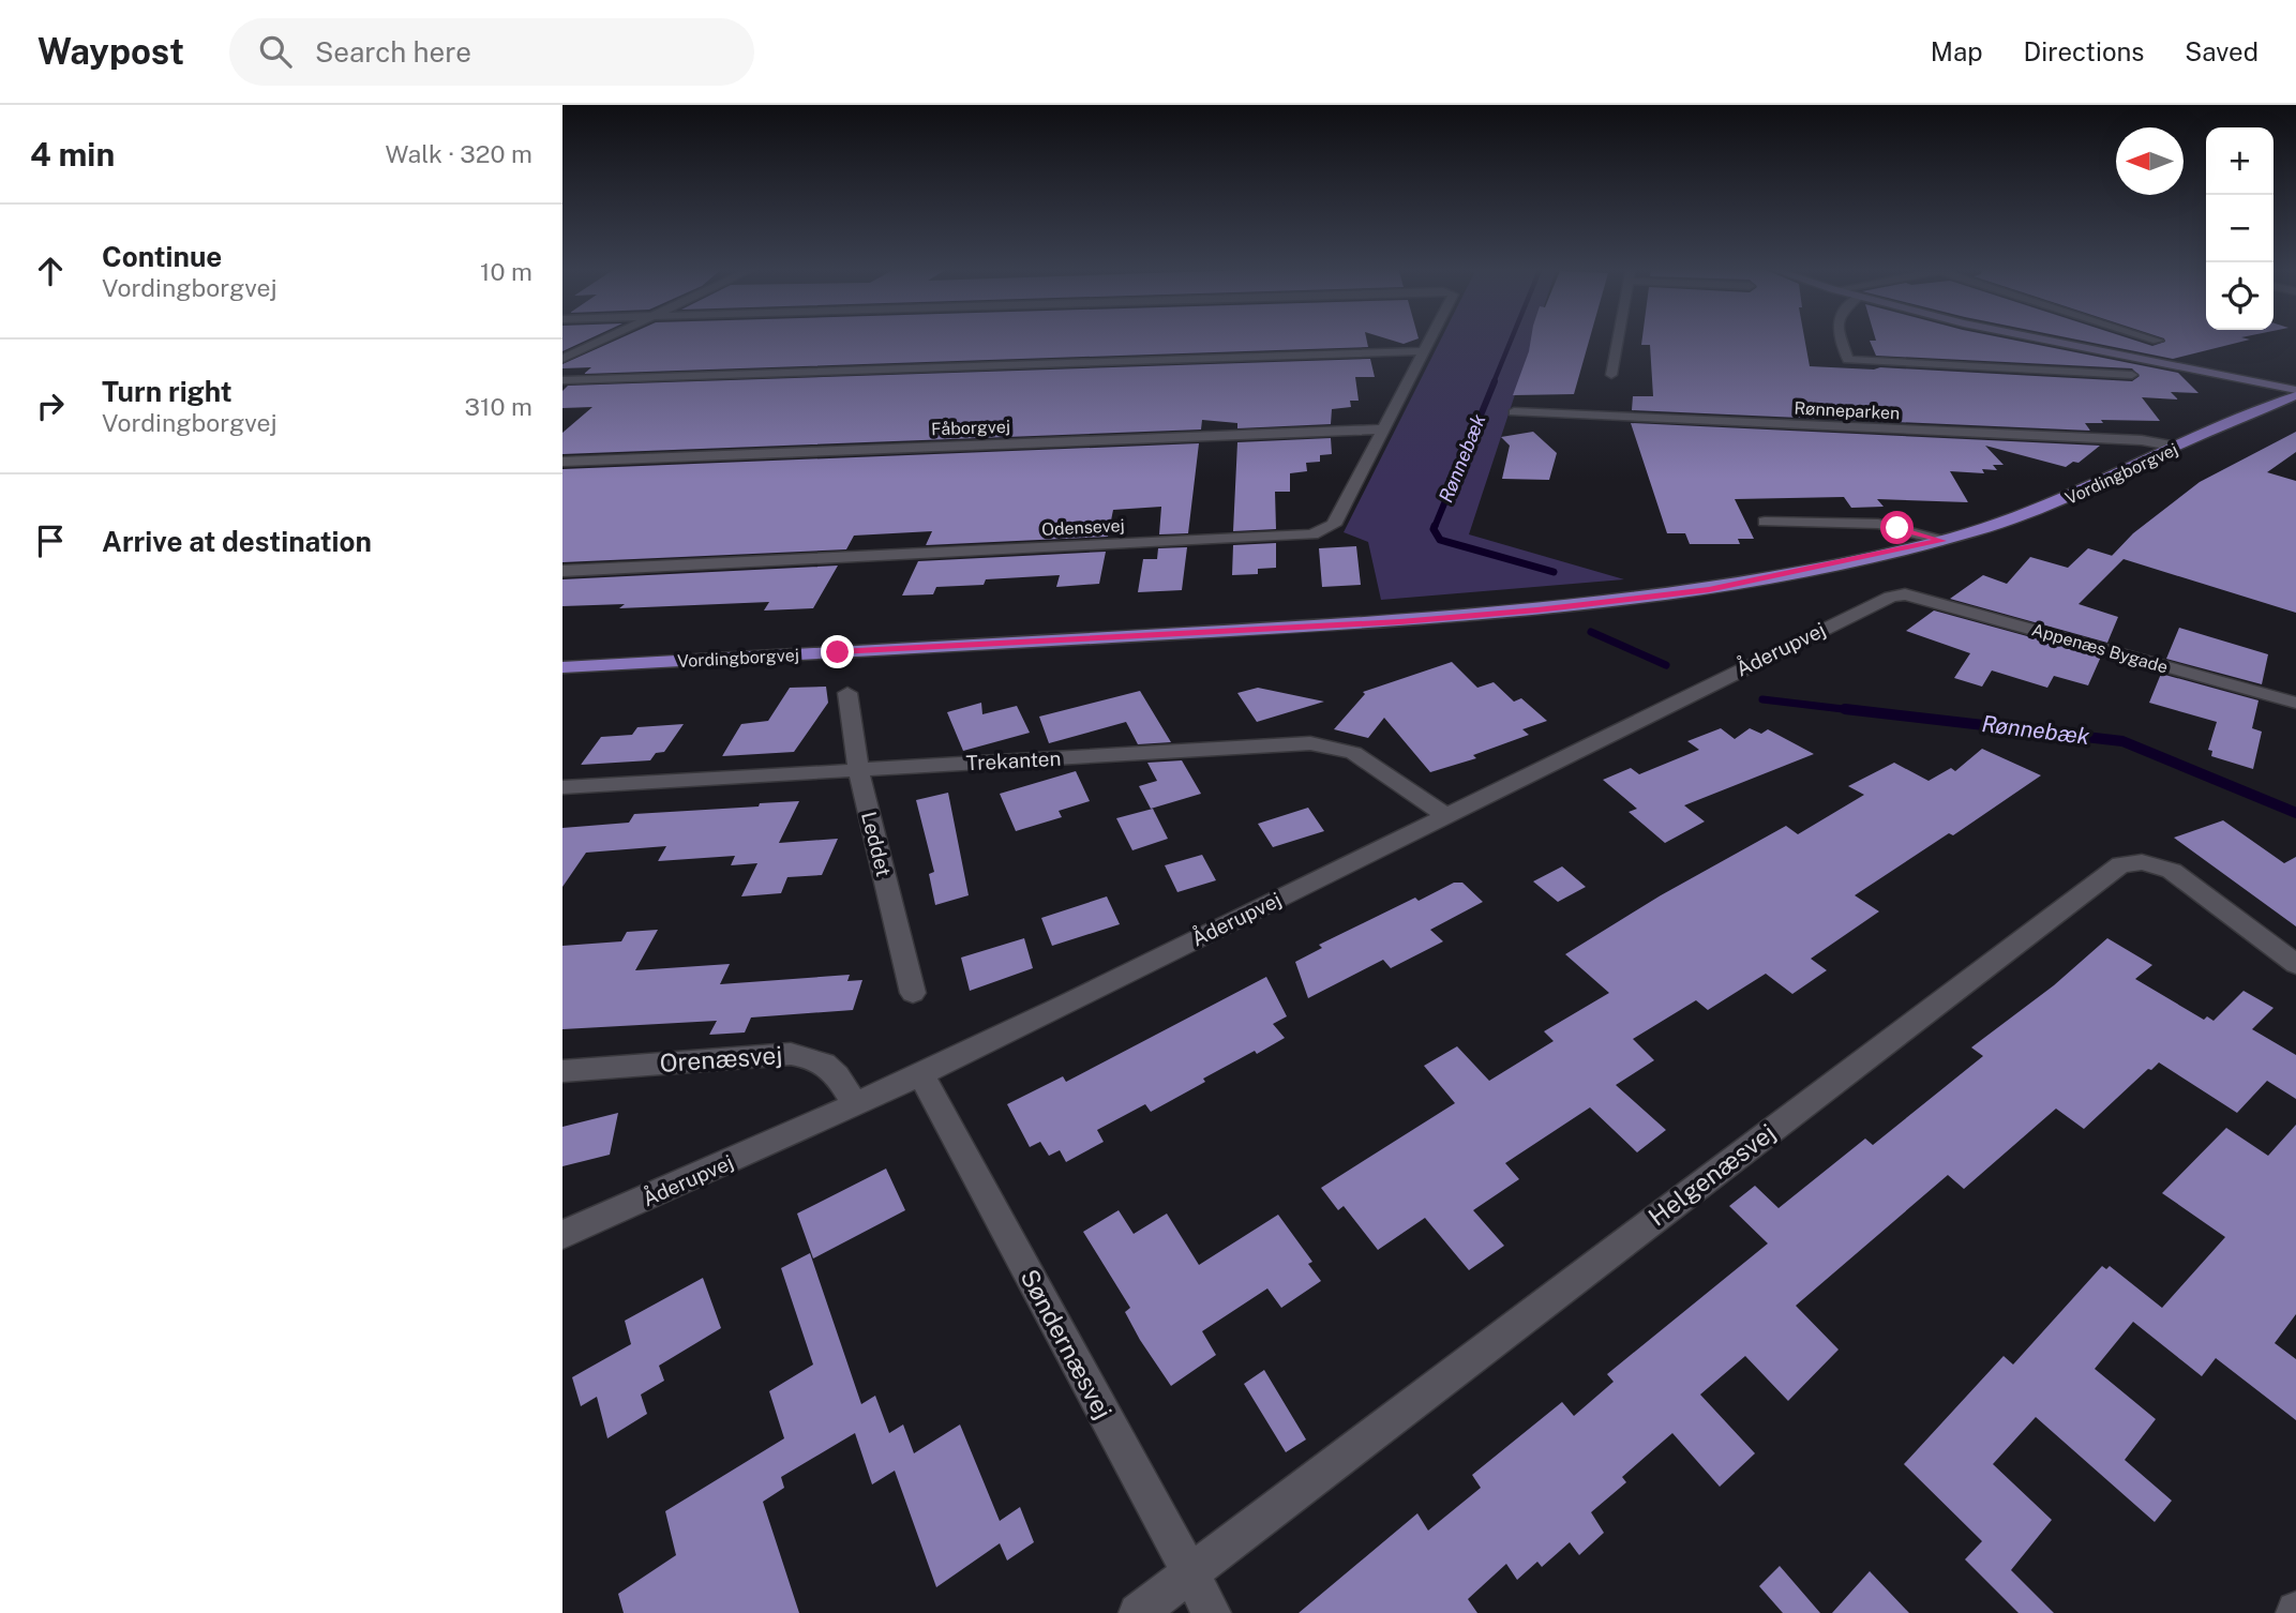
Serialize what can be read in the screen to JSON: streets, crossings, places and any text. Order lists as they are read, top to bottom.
{
  "streets": {
    "main road": ["Vordingborgvej"],
    "street": [
      "Rønneparken",
      "Fåborgvej",
      "Odensevej",
      "Appenæs Bygade",
      "Åderupvej",
      "Trekanten",
      "Leddet",
      "Orenæsvej",
      "Helgenæsvej",
      "Søndernæsvej"
    ]
  },
  "crossings": [
    ["Rønneparken", "Vordingborgvej"],
    ["Fåborgvej", "Odensevej"],
    ["Appenæs Bygade", "Åderupvej"],
    ["Åderupvej", "Trekanten"],
    ["Åderupvej", "Orenæsvej"],
    ["Åderupvej", "Søndernæsvej"],
    ["Trekanten", "Leddet"],
    ["Helgenæsvej", "Søndernæsvej"]
  ],
  "water": ["Rønnebæk"],
  "north": "left",
  "page": {
    "header": "Waypost",
    "search": "Search here",
    "nav": ["Map", "Directions", "Saved"],
    "heading": ["4 min", "Walk · 320 m"],
    "map_buttons": ["+", "−"],
    "list": [
      ["Continue", "Vordingborgvej", "10 m"],
      ["Turn right", "Vordingborgvej", "310 m"],
      "Arrive at destination"
    ]
  }
}
